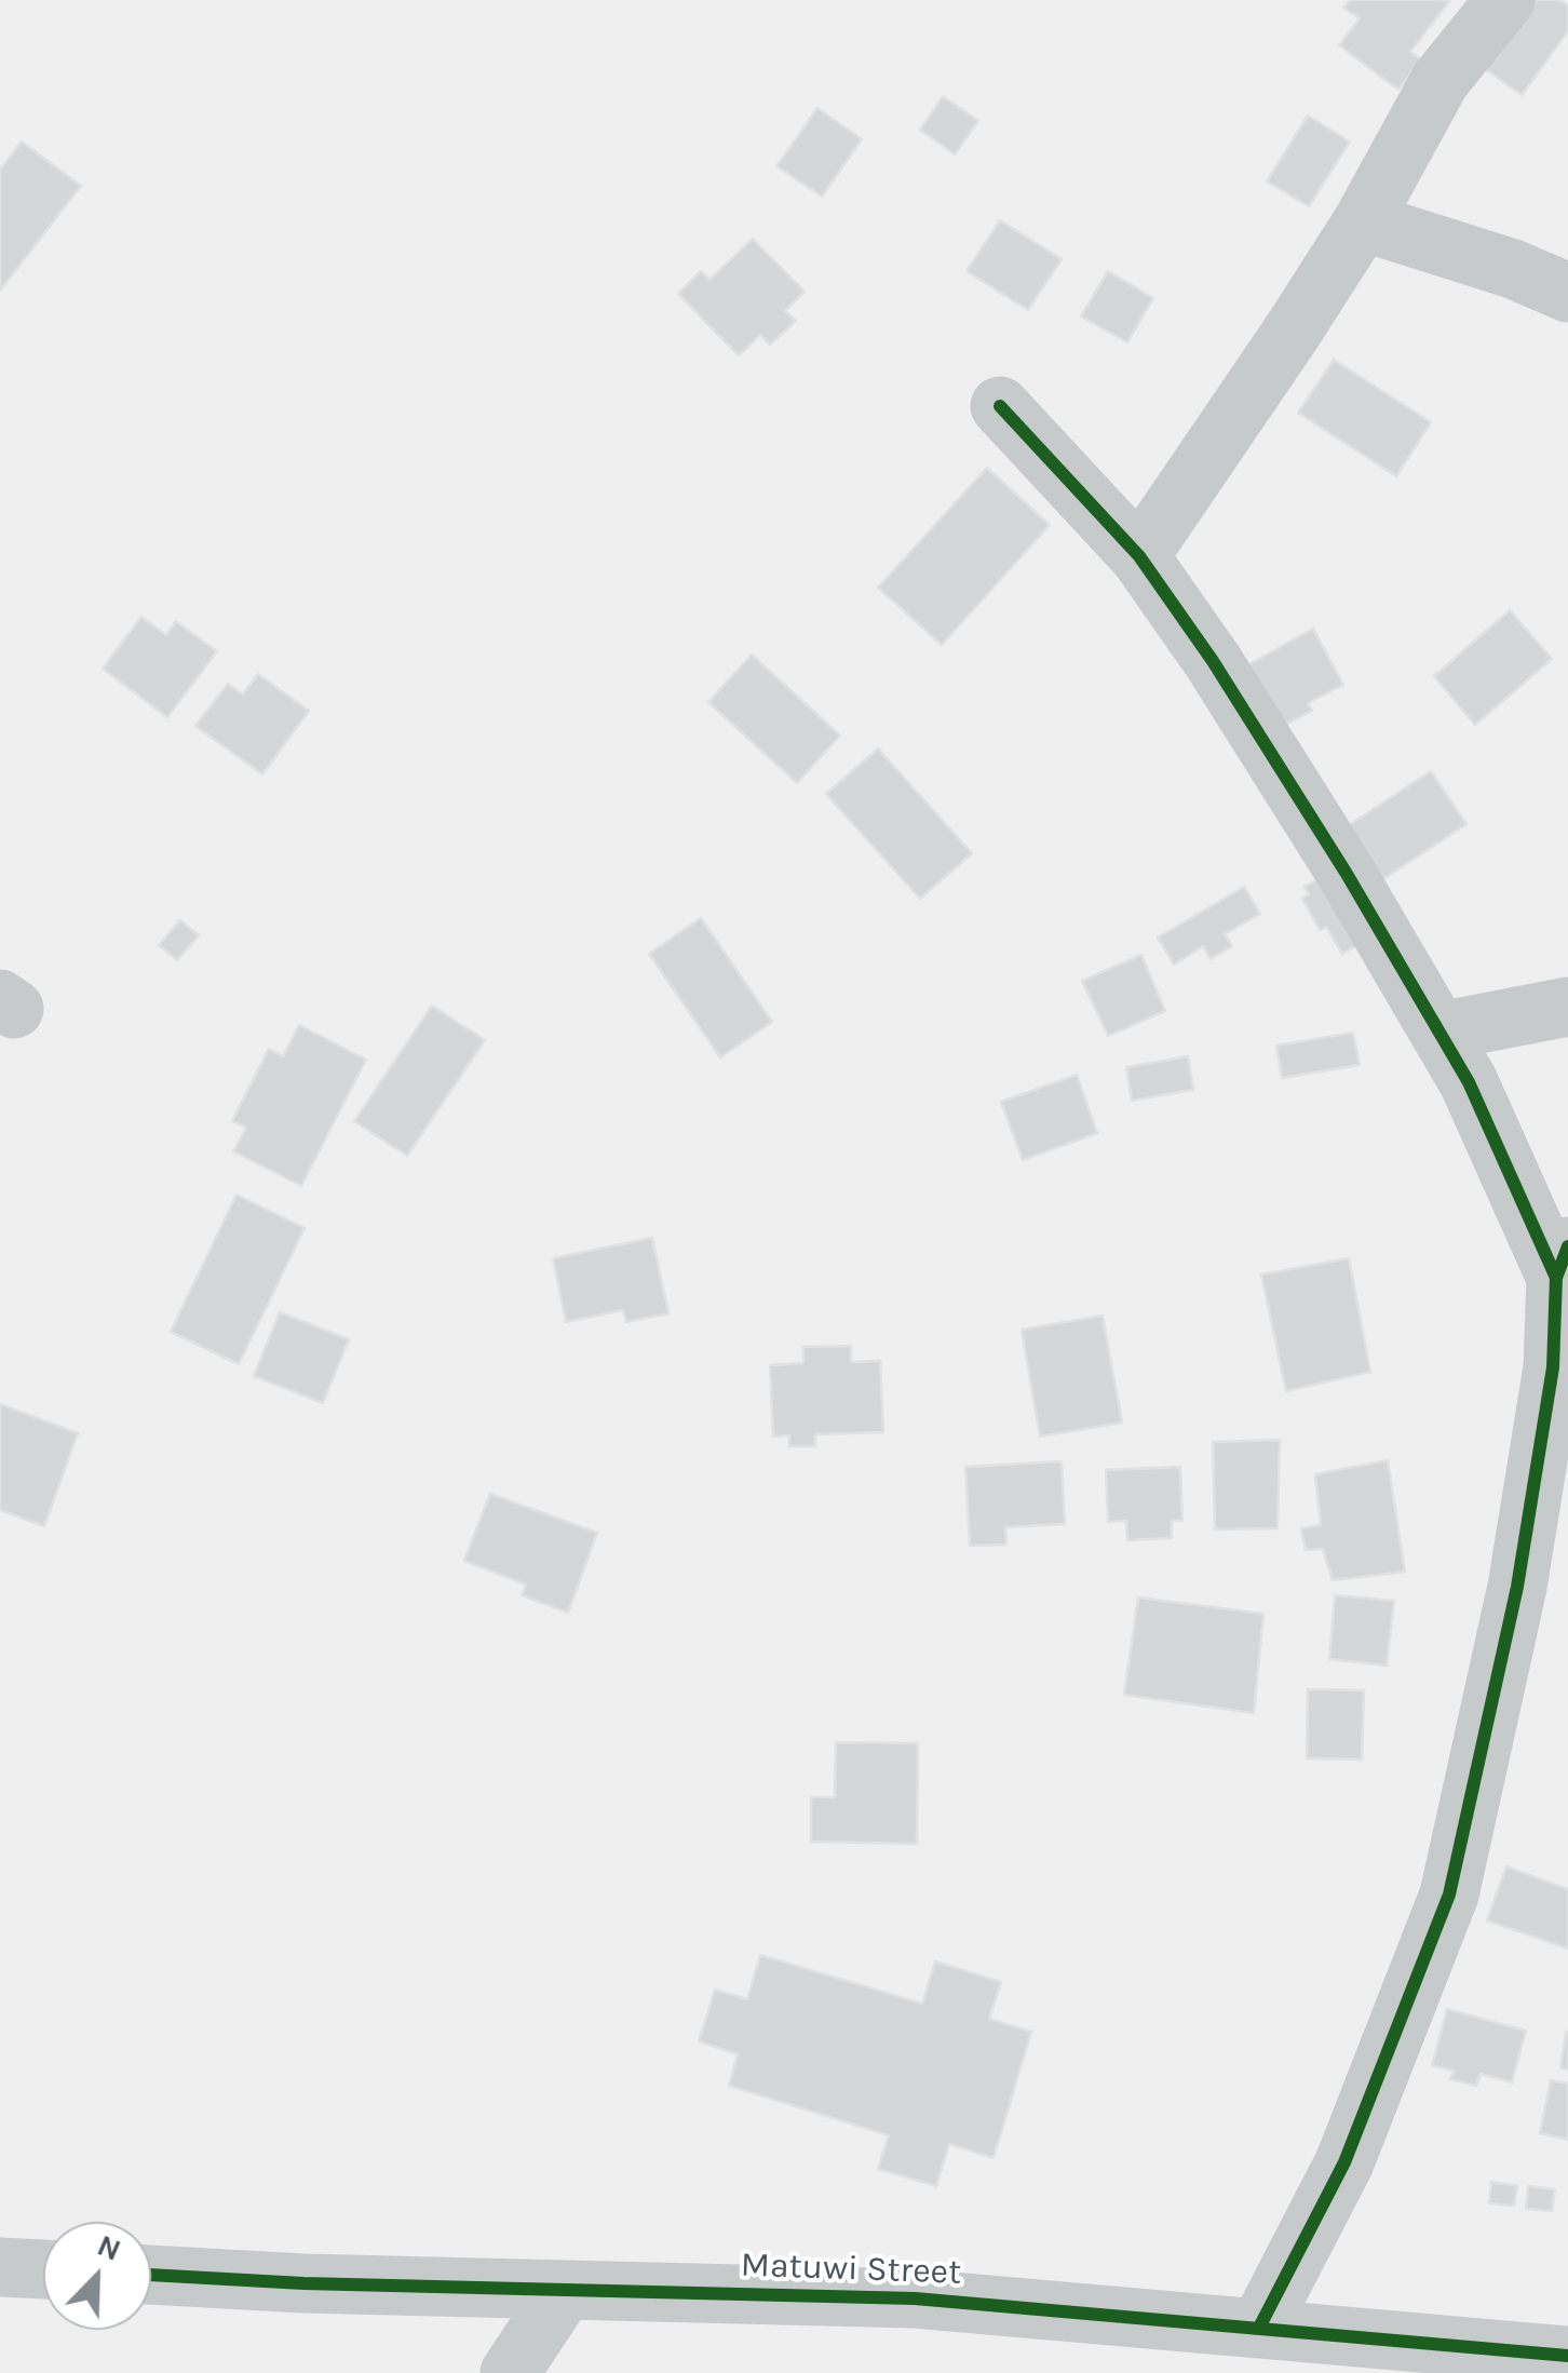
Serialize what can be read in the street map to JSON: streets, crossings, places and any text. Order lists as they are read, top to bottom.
{
  "streets": {
    "street": ["Matuwi Street"]
  },
  "north": "top right"
}
